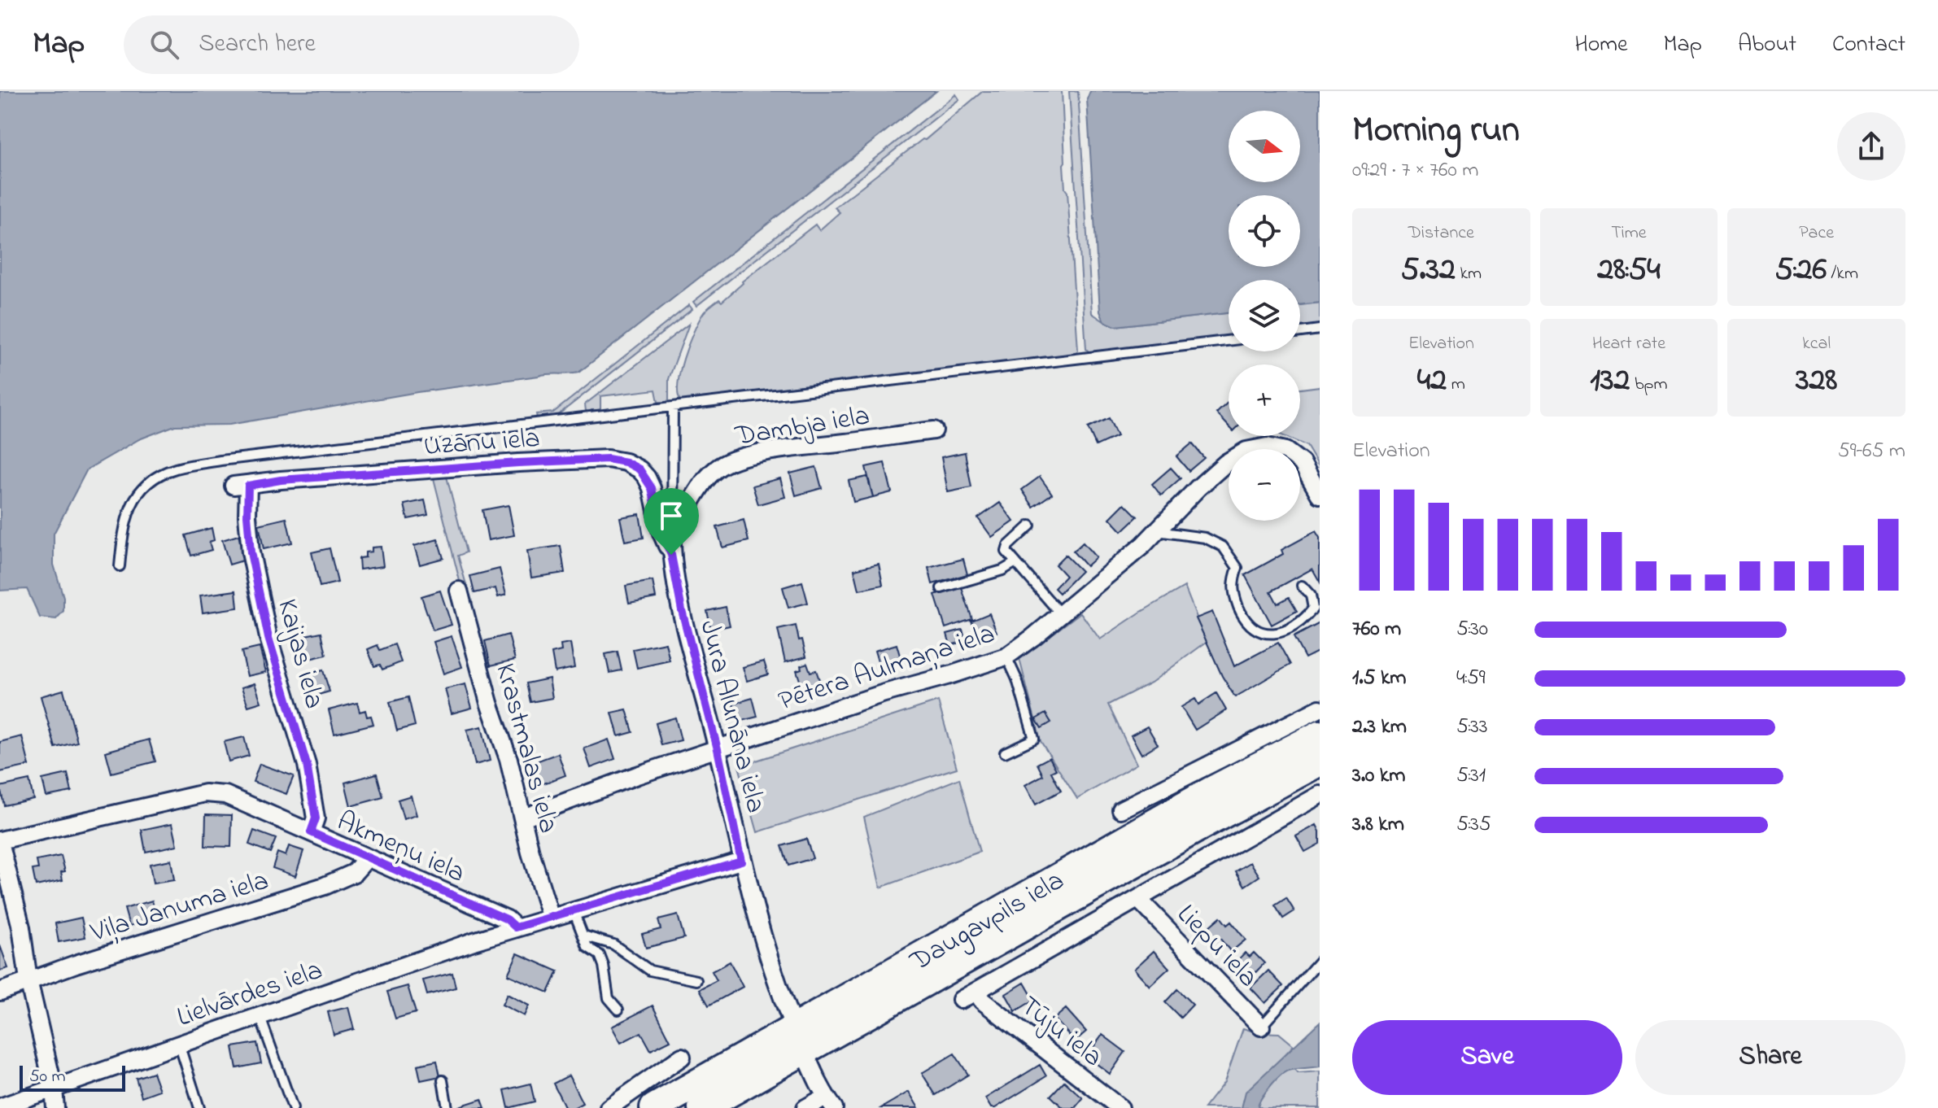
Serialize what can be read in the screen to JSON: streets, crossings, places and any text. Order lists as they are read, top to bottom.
{
  "streets": {
    "highway": ["Daugavpils iela"],
    "street": [
      "Dambja iela",
      "Uzānu iela",
      "Kaijas iela",
      "Pētera Aulmaņa iela",
      "Jura Alunāna iela",
      "Krastmalas iela",
      "Akmeņu iela",
      "Viļa Januma iela",
      "Liepu iela",
      "Lielvārdes iela",
      "Tūju iela"
    ]
  },
  "crossings": [
    ["Dambja iela", "Jura Alunāna iela"],
    ["Uzānu iela", "Kaijas iela"],
    ["Uzānu iela", "Jura Alunāna iela"],
    ["Kaijas iela", "Akmeņu iela"],
    ["Pētera Aulmaņa iela", "Jura Alunāna iela"],
    ["Pētera Aulmaņa iela", "Krastmalas iela"],
    ["Jura Alunāna iela", "Daugavpils iela"],
    ["Akmeņu iela", "Viļa Januma iela"],
    ["Akmeņu iela", "Lielvārdes iela"]
  ],
  "scale_bar": "50 m",
  "north": "right",
  "page": {
    "header": "Map",
    "search": "Search here",
    "nav": [
      "Home",
      "Map",
      "About",
      "Contact"
    ],
    "heading": ["Morning run", "09:29 · 7 × 760 m"],
    "map_buttons": ["+", "−"],
    "stats": [
      ["Distance", "5.32 km"],
      ["Time", "28:54"],
      ["Pace", "5:26 /km"],
      ["Elevation", "42 m"],
      ["Heart rate", "132 bpm"],
      ["kcal", "328"]
    ],
    "chart": ["Elevation", "59–65 m"],
    "list": [
      {
        "name": "760 m",
        "note": "5:30"
      },
      {
        "name": "1.5 km",
        "note": "4:59"
      },
      {
        "name": "2.3 km",
        "note": "5:33"
      },
      {
        "name": "3.0 km",
        "note": "5:31"
      },
      {
        "name": "3.8 km",
        "note": "5:35"
      }
    ],
    "buttons": ["Save", "Share"],
    "scale": "50 m"
  }
}
